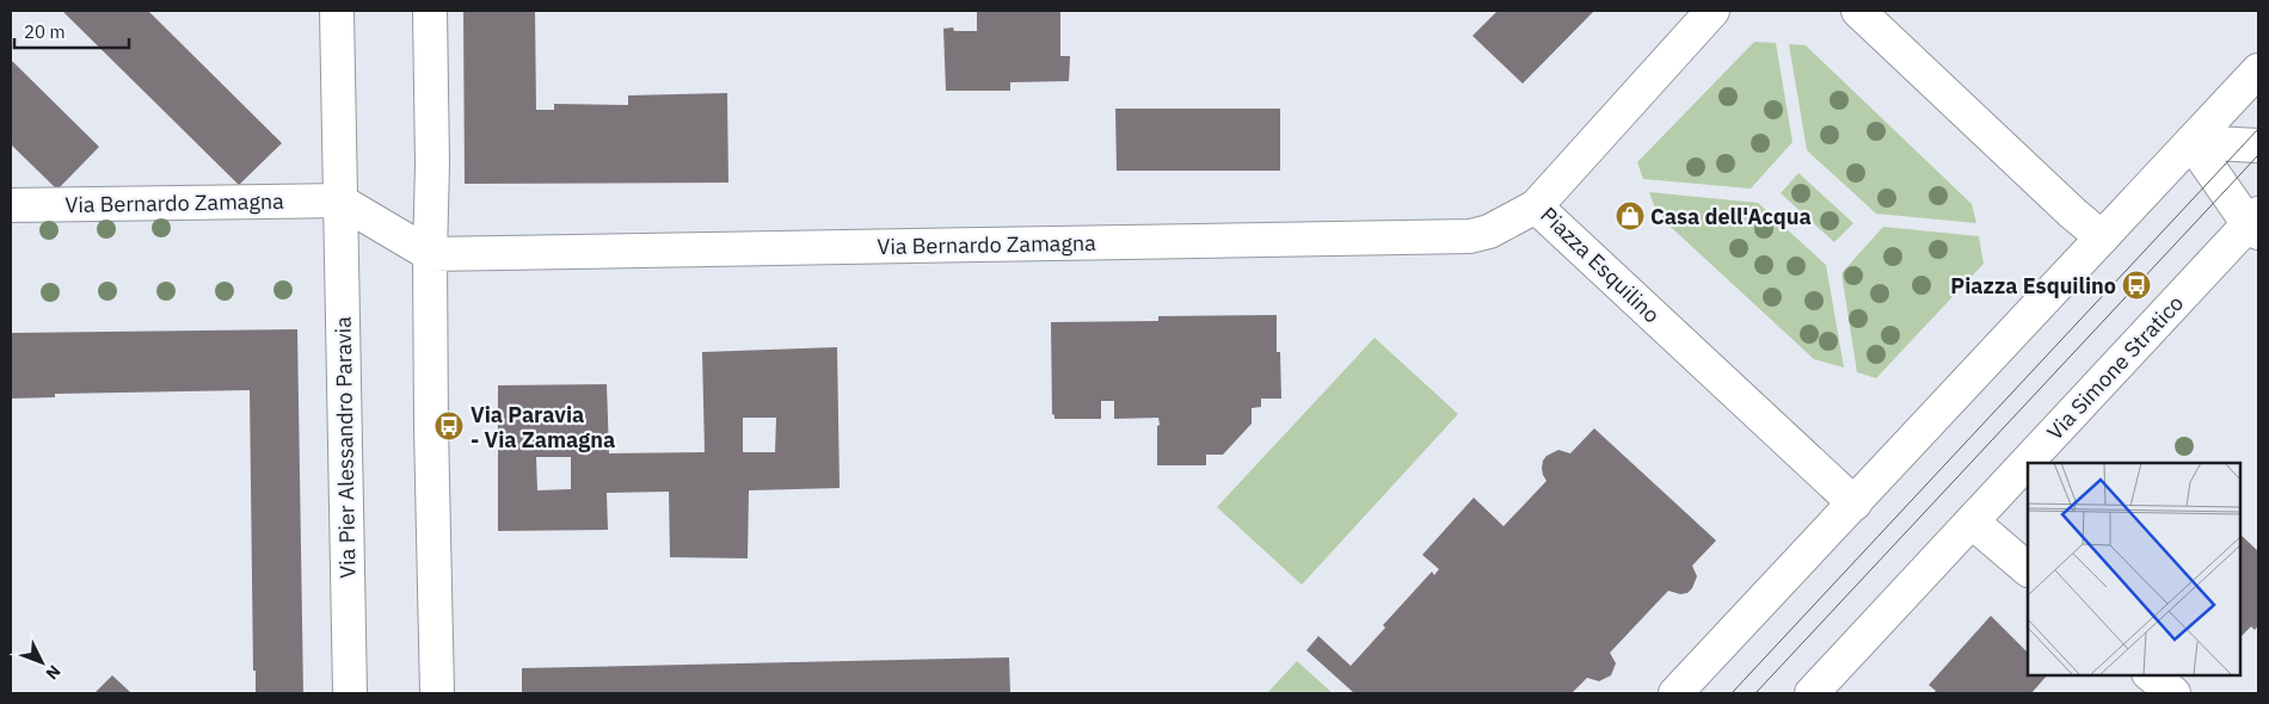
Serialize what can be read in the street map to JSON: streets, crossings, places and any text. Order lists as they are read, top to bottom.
{
  "streets": {
    "street": [
      "Via Bernardo Zamagna",
      "Piazza Esquilino",
      "Via Simone Stratico",
      "Via Pier Alessandro Paravia"
    ]
  },
  "crossings": [
    ["Via Bernardo Zamagna", "Piazza Esquilino"],
    ["Via Bernardo Zamagna", "Via Pier Alessandro Paravia"]
  ],
  "places": {
    "shop": ["Casa dell'Acqua"],
    "bus stop": ["Piazza Esquilino", "Via Paravia - Via Zamagna"]
  },
  "scale_bar": "20 m",
  "north": "bottom right"
}
